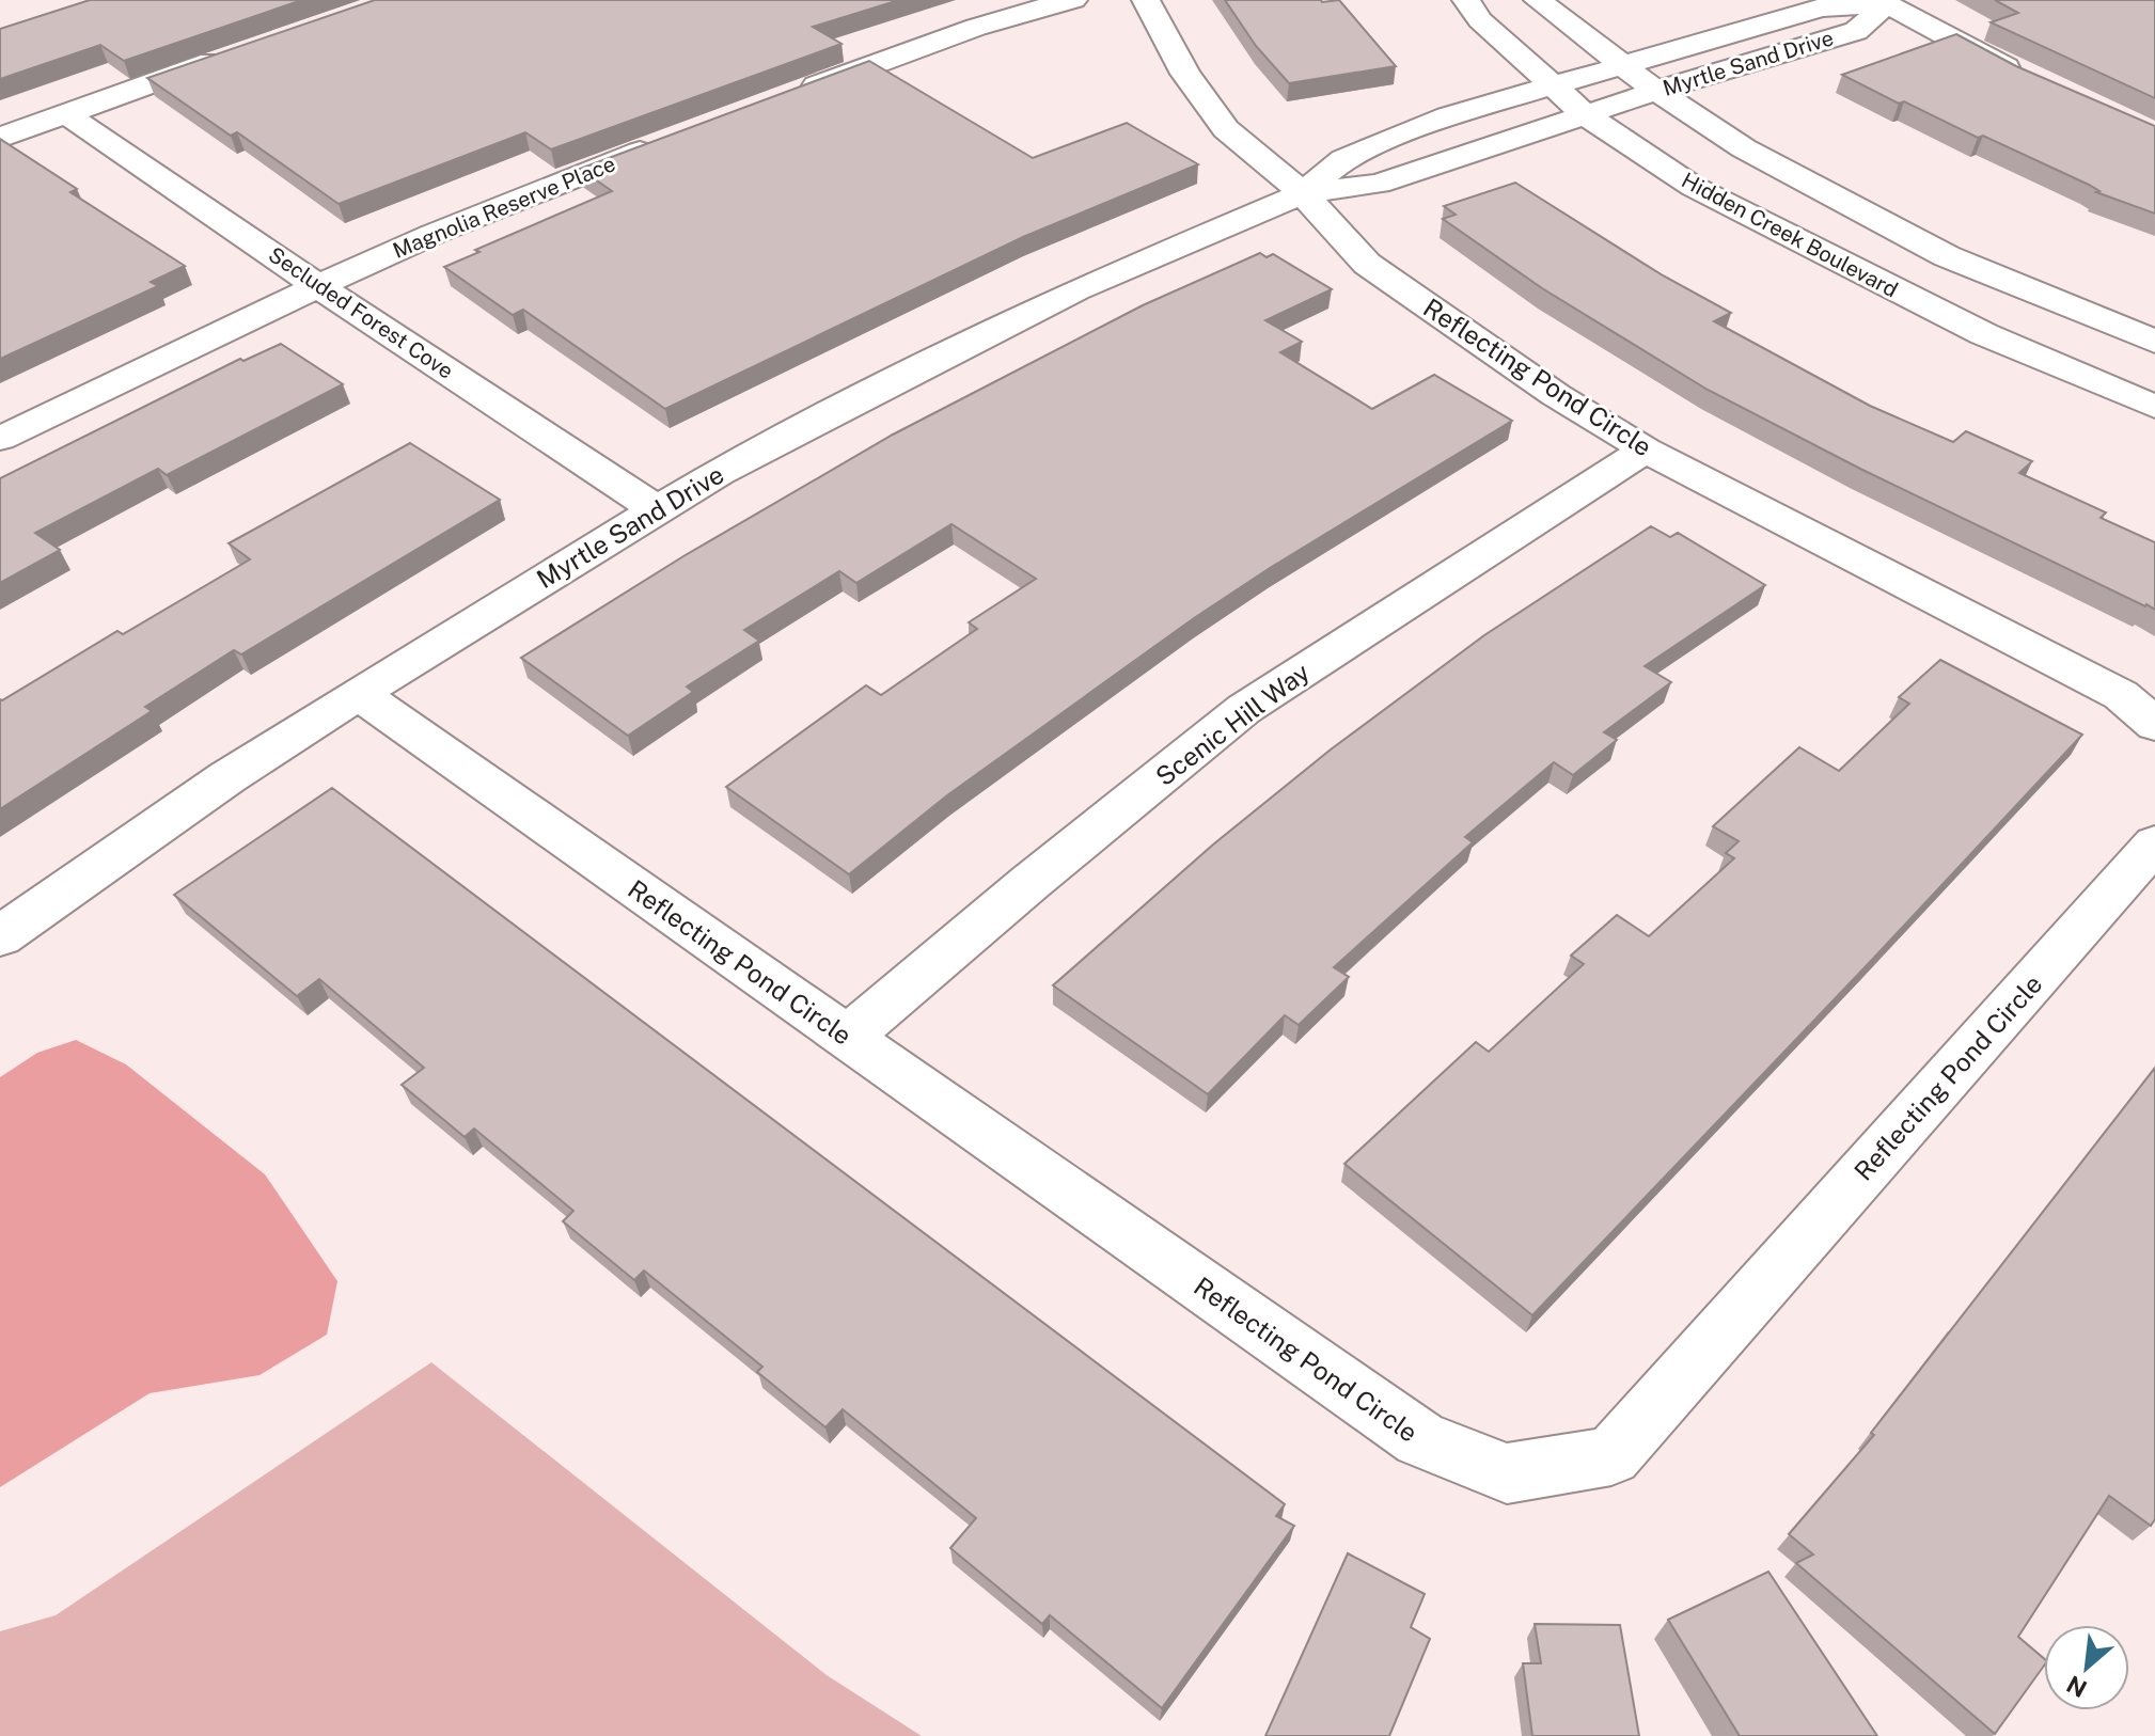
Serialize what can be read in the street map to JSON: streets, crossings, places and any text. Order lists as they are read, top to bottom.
{
  "streets": {
    "street": [
      "Myrtle Sand Drive",
      "Magnolia Reserve Place",
      "Hidden Creek Boulevard",
      "Secluded Forest Cove",
      "Reflecting Pond Circle",
      "Scenic Hill Way"
    ]
  },
  "crossings": [
    ["Myrtle Sand Drive", "Hidden Creek Boulevard"],
    ["Myrtle Sand Drive", "Secluded Forest Cove"],
    ["Myrtle Sand Drive", "Reflecting Pond Circle"],
    ["Magnolia Reserve Place", "Secluded Forest Cove"],
    ["Reflecting Pond Circle", "Scenic Hill Way"]
  ],
  "north": "bottom left"
}
